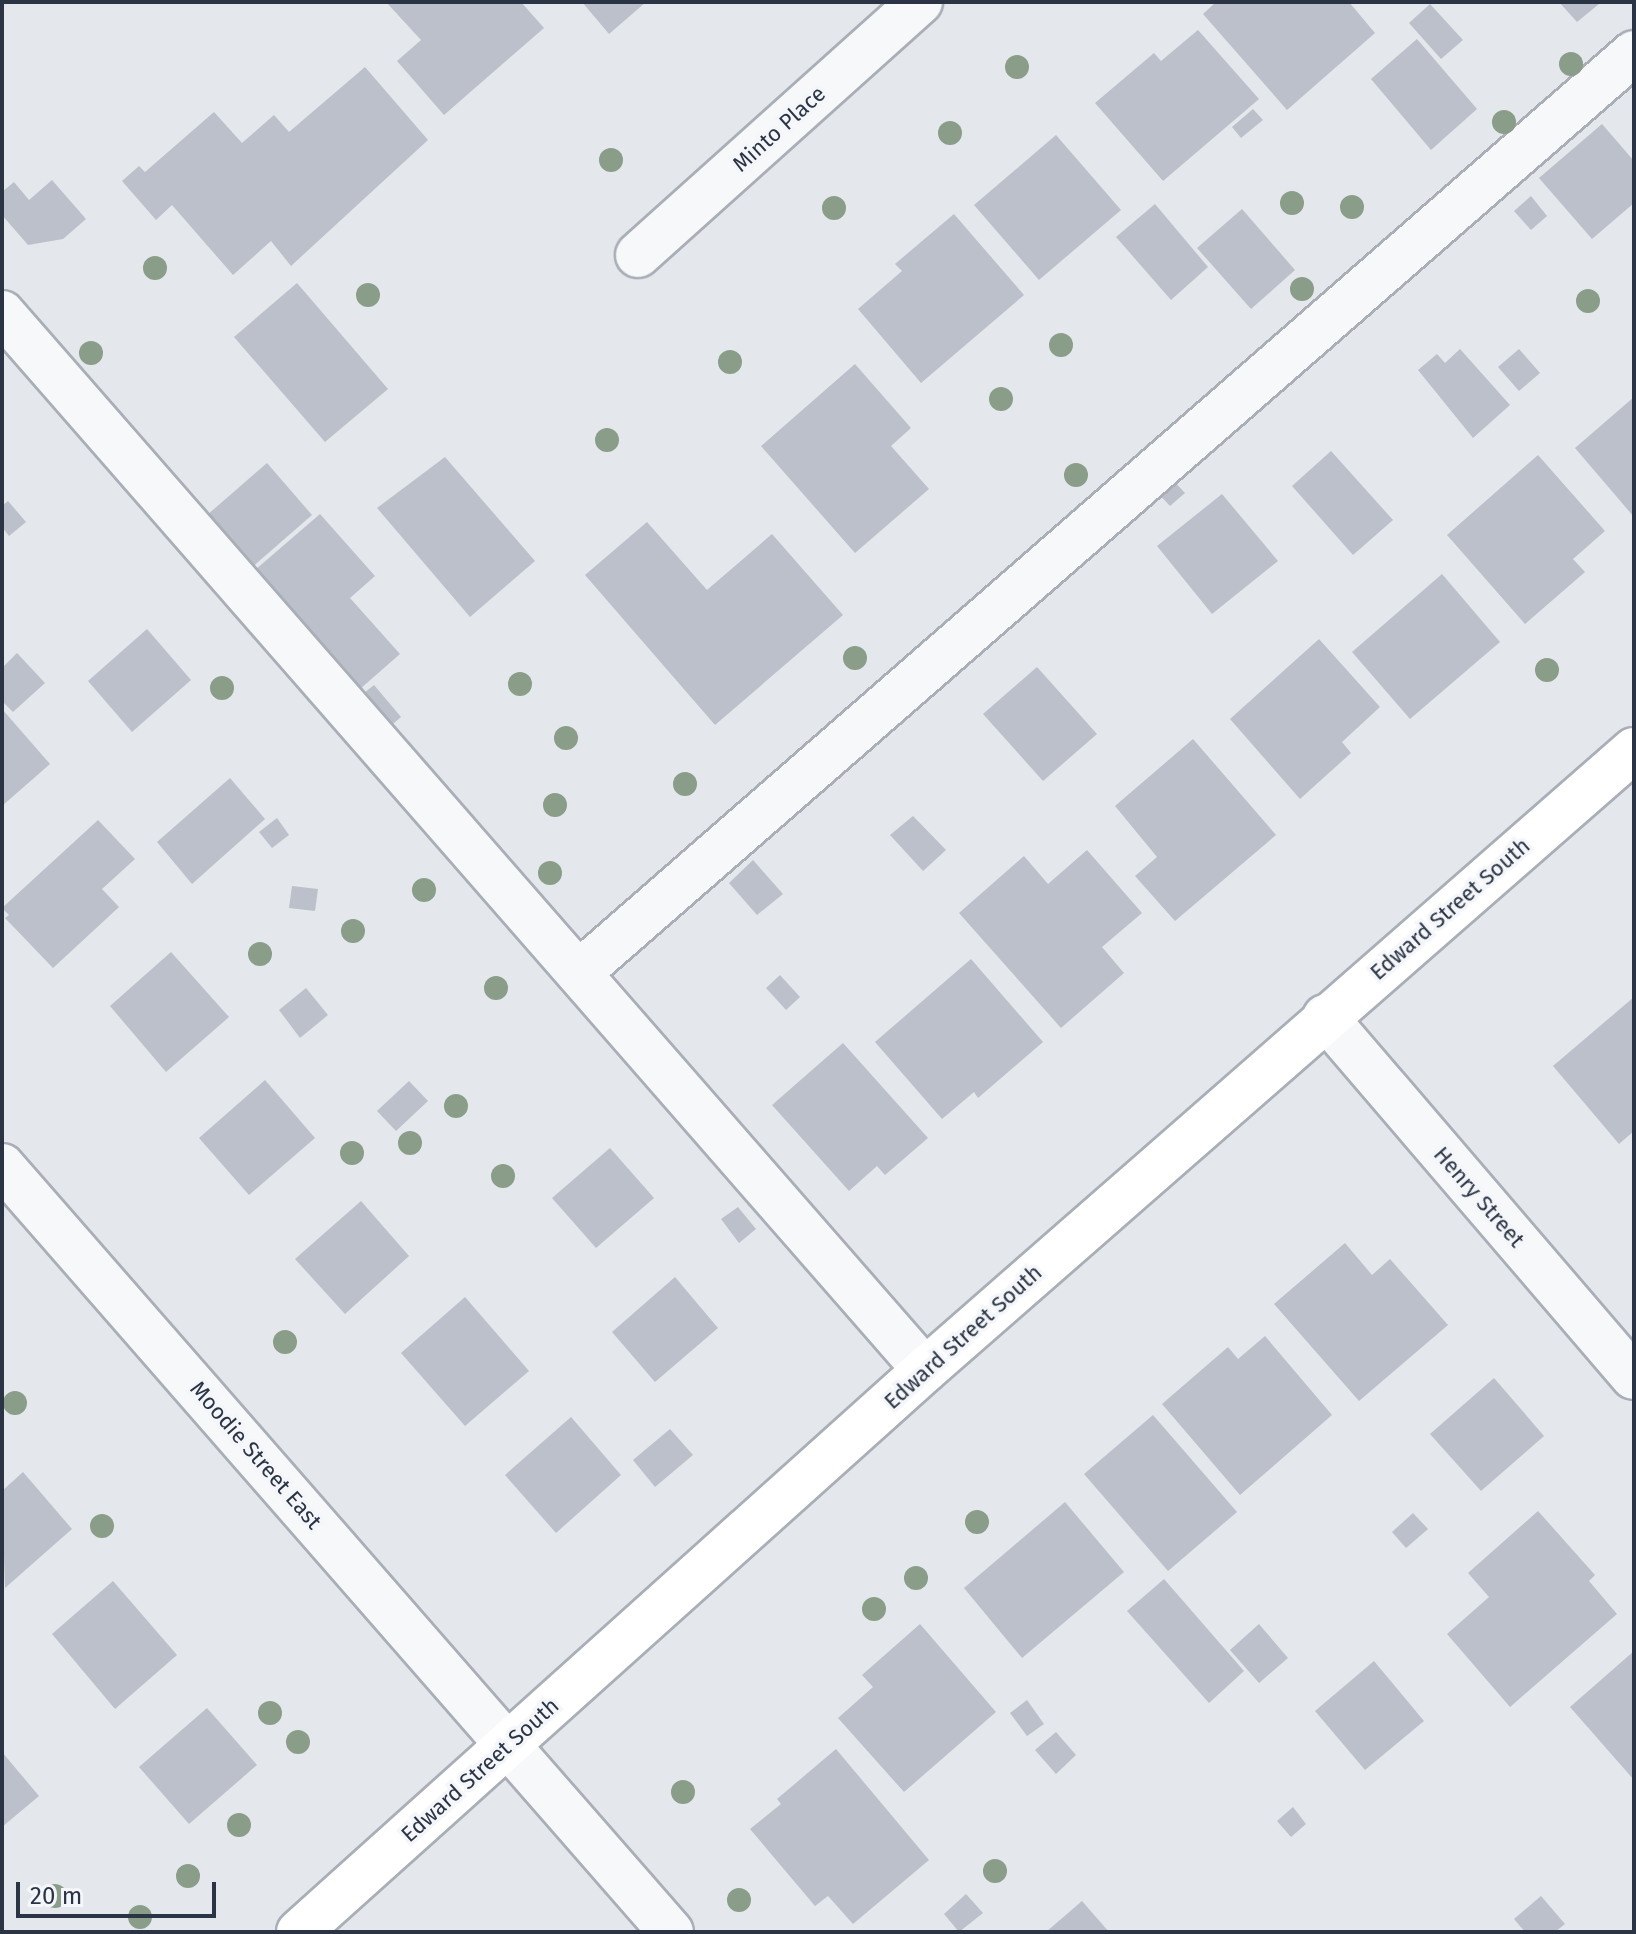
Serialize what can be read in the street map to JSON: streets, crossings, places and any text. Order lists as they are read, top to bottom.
{
  "streets": {
    "main road": ["Edward Street South"],
    "street": ["Minto Place", "Henry Street", "Moodie Street East"]
  },
  "crossings": [
    ["Edward Street South", "Henry Street"],
    ["Edward Street South", "Moodie Street East"]
  ],
  "scale_bar": "20 m"
}
